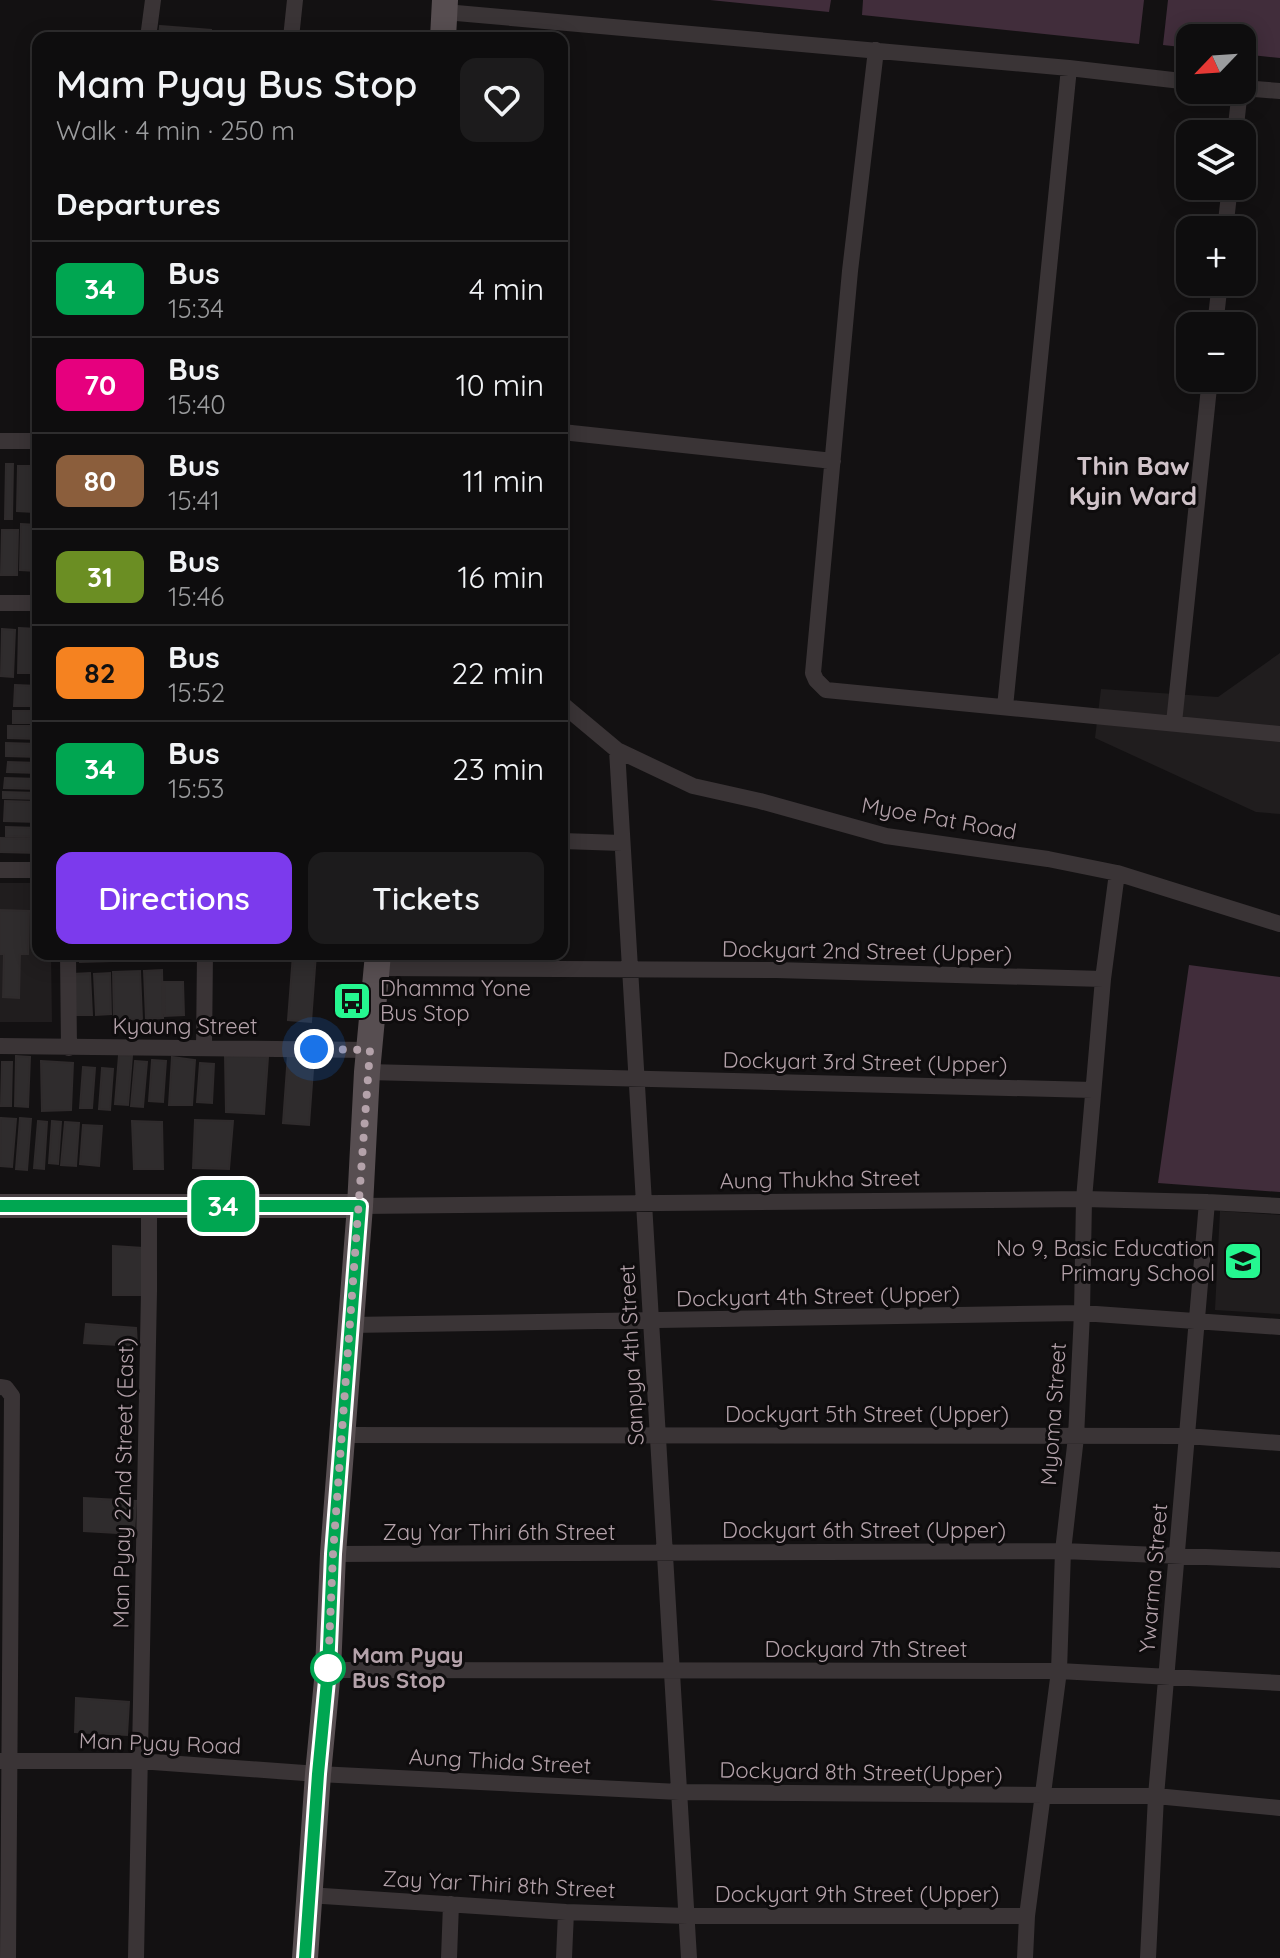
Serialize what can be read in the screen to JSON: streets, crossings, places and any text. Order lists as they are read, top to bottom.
{
  "streets": {
    "street": [
      "Myoe Pat Road",
      "Dockyart 2nd Street (Upper)",
      "Kyaung Street",
      "Dockyart 3rd Street (Upper)",
      "Aung Thukha Street",
      "Dockyart 4th Street (Upper)",
      "Sanpya 4th Street",
      "Dockyart 5th Street (Upper)",
      "Myoma Street",
      "Man Pyay 22nd Street (East)",
      "Dockyart 6th Street (Upper)",
      "Zay Yar Thiri 6th Street",
      "Ywarma Street",
      "Dockyard 7th Street",
      "Man Pyay Road",
      "Aung Thida Street",
      "Dockyard 8th Street(Upper)",
      "Zay Yar Thiri 8th Street",
      "Dockyart 9th Street (Upper)"
    ]
  },
  "crossings": [
    ["Myoe Pat Road", "Sanpya 4th Street"],
    ["Myoe Pat Road", "Myoma Street"],
    ["Dockyart 2nd Street (Upper)", "Sanpya 4th Street"],
    ["Dockyart 2nd Street (Upper)", "Myoma Street"],
    ["Kyaung Street", "Dockyart 3rd Street (Upper)"],
    ["Kyaung Street", "Sanpya 4th Street"],
    ["Dockyart 3rd Street (Upper)", "Sanpya 4th Street"],
    ["Dockyart 3rd Street (Upper)", "Myoma Street"],
    ["Aung Thukha Street", "Sanpya 4th Street"],
    ["Aung Thukha Street", "Myoma Street"],
    ["Aung Thukha Street", "Ywarma Street"],
    ["Dockyart 4th Street (Upper)", "Sanpya 4th Street"],
    ["Dockyart 4th Street (Upper)", "Myoma Street"],
    ["Dockyart 4th Street (Upper)", "Ywarma Street"],
    ["Sanpya 4th Street", "Dockyart 5th Street (Upper)"],
    ["Sanpya 4th Street", "Dockyart 6th Street (Upper)"],
    ["Sanpya 4th Street", "Zay Yar Thiri 6th Street"],
    ["Sanpya 4th Street", "Dockyard 7th Street"],
    ["Sanpya 4th Street", "Aung Thida Street"],
    ["Sanpya 4th Street", "Dockyard 8th Street(Upper)"],
    ["Sanpya 4th Street", "Zay Yar Thiri 8th Street"],
    ["Sanpya 4th Street", "Dockyart 9th Street (Upper)"],
    ["Dockyart 5th Street (Upper)", "Myoma Street"],
    ["Dockyart 5th Street (Upper)", "Ywarma Street"],
    ["Myoma Street", "Dockyart 6th Street (Upper)"],
    ["Myoma Street", "Dockyard 7th Street"],
    ["Myoma Street", "Dockyard 8th Street(Upper)"],
    ["Myoma Street", "Dockyart 9th Street (Upper)"],
    ["Man Pyay 22nd Street (East)", "Man Pyay Road"],
    ["Dockyart 6th Street (Upper)", "Zay Yar Thiri 6th Street"],
    ["Dockyart 6th Street (Upper)", "Ywarma Street"],
    ["Ywarma Street", "Dockyard 7th Street"],
    ["Ywarma Street", "Dockyard 8th Street(Upper)"],
    ["Man Pyay Road", "Aung Thida Street"],
    ["Aung Thida Street", "Dockyard 8th Street(Upper)"],
    ["Zay Yar Thiri 8th Street", "Dockyart 9th Street (Upper)"]
  ],
  "districts": ["Thin Baw Kyin Ward"],
  "places": {
    "bus stop": ["Dhamma Yone Bus Stop"],
    "school or university": ["No 9, Basic Education Primary School"],
    "other": ["Mam Pyay Bus Stop"]
  },
  "lines": ["bus line 34"],
  "north": "bottom left",
  "page": {
    "on_map": "34",
    "map_buttons": ["+", "−"],
    "heading": [
      ["Mam Pyay Bus Stop", "Walk · 4 min · 250 m"],
      "Departures"
    ],
    "list": [
      {
        "mark": "34",
        "name": "Bus",
        "note": "15:34",
        "value": "4 min"
      },
      {
        "mark": "70",
        "name": "Bus",
        "note": "15:40",
        "value": "10 min"
      },
      {
        "mark": "80",
        "name": "Bus",
        "note": "15:41",
        "value": "11 min"
      },
      {
        "mark": "31",
        "name": "Bus",
        "note": "15:46",
        "value": "16 min"
      },
      {
        "mark": "82",
        "name": "Bus",
        "note": "15:52",
        "value": "22 min"
      },
      {
        "mark": "34",
        "name": "Bus",
        "note": "15:53",
        "value": "23 min"
      }
    ],
    "buttons": ["Directions", "Tickets"]
  }
}
